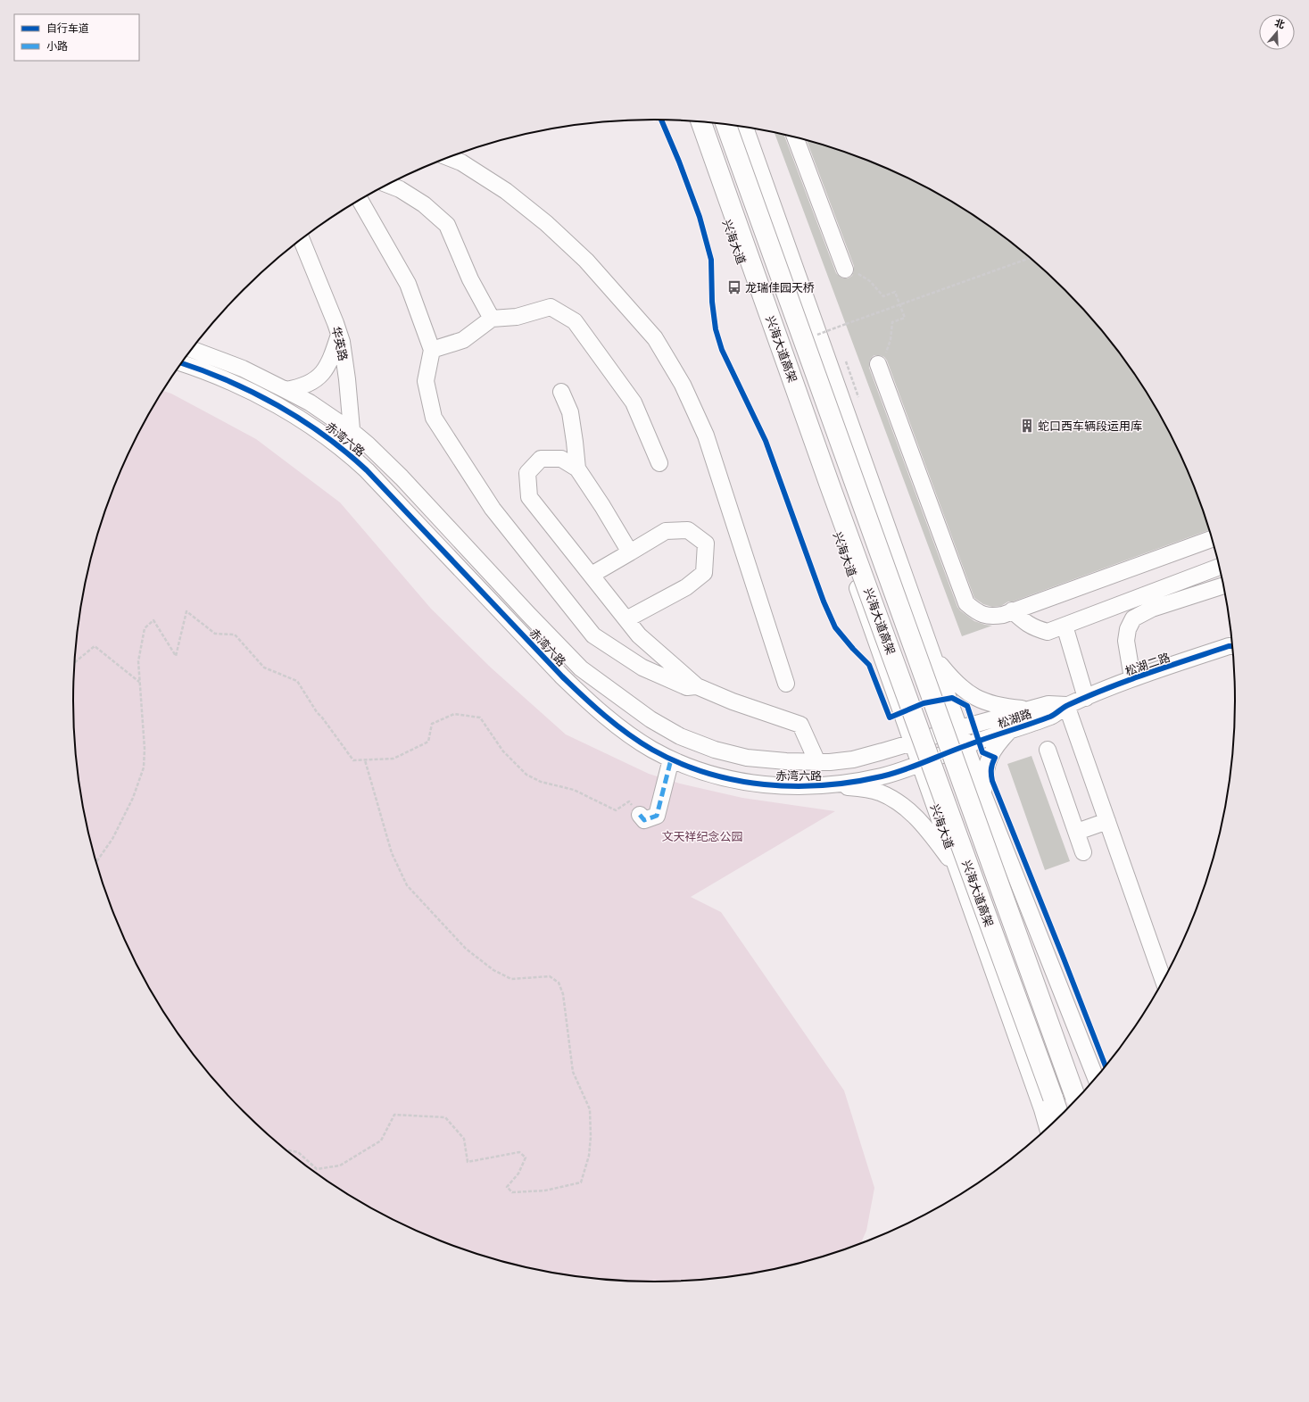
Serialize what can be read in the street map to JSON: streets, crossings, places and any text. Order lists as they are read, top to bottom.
{
  "streets": {
    "main road": ["兴海大道高架"],
    "street": [
      "兴海大道",
      "华英路",
      "赤湾六路",
      "松湖二路",
      "松湖路"
    ]
  },
  "crossings": [
    ["兴海大道", "赤湾六路"],
    ["华英路", "赤湾六路"],
    ["赤湾六路", "松湖路"],
    ["松湖二路", "松湖路"]
  ],
  "parks": ["文天祥纪念公园"],
  "places": {
    "bus stop": ["龙瑞佳园天桥"],
    "building": ["蛇口西车辆段运用库"]
  },
  "legend": ["自行车道", "小路"],
  "north": "top"
}
